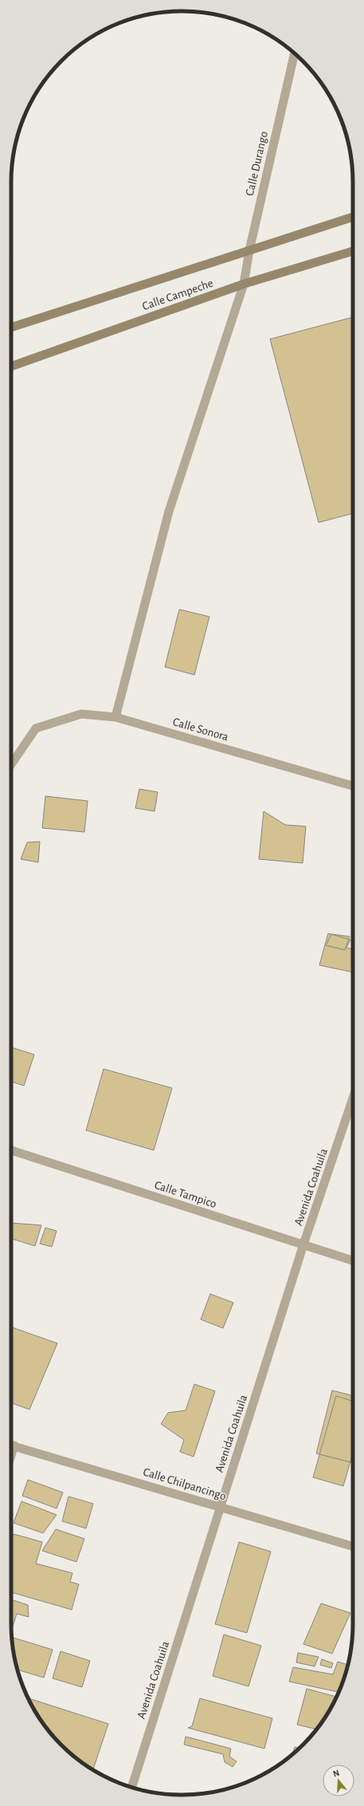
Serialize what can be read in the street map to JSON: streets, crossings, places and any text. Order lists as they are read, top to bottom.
{
  "streets": {
    "main road": ["Calle Campeche"],
    "street": [
      "Calle Durango",
      "Calle Sonora",
      "Avenida Coahuila",
      "Calle Tampico",
      "Calle Chilpancingo"
    ]
  },
  "crossings": [
    ["Calle Durango", "Calle Campeche"],
    ["Calle Durango", "Calle Sonora"],
    ["Avenida Coahuila", "Calle Tampico"],
    ["Avenida Coahuila", "Calle Chilpancingo"]
  ],
  "north": "top"
}
